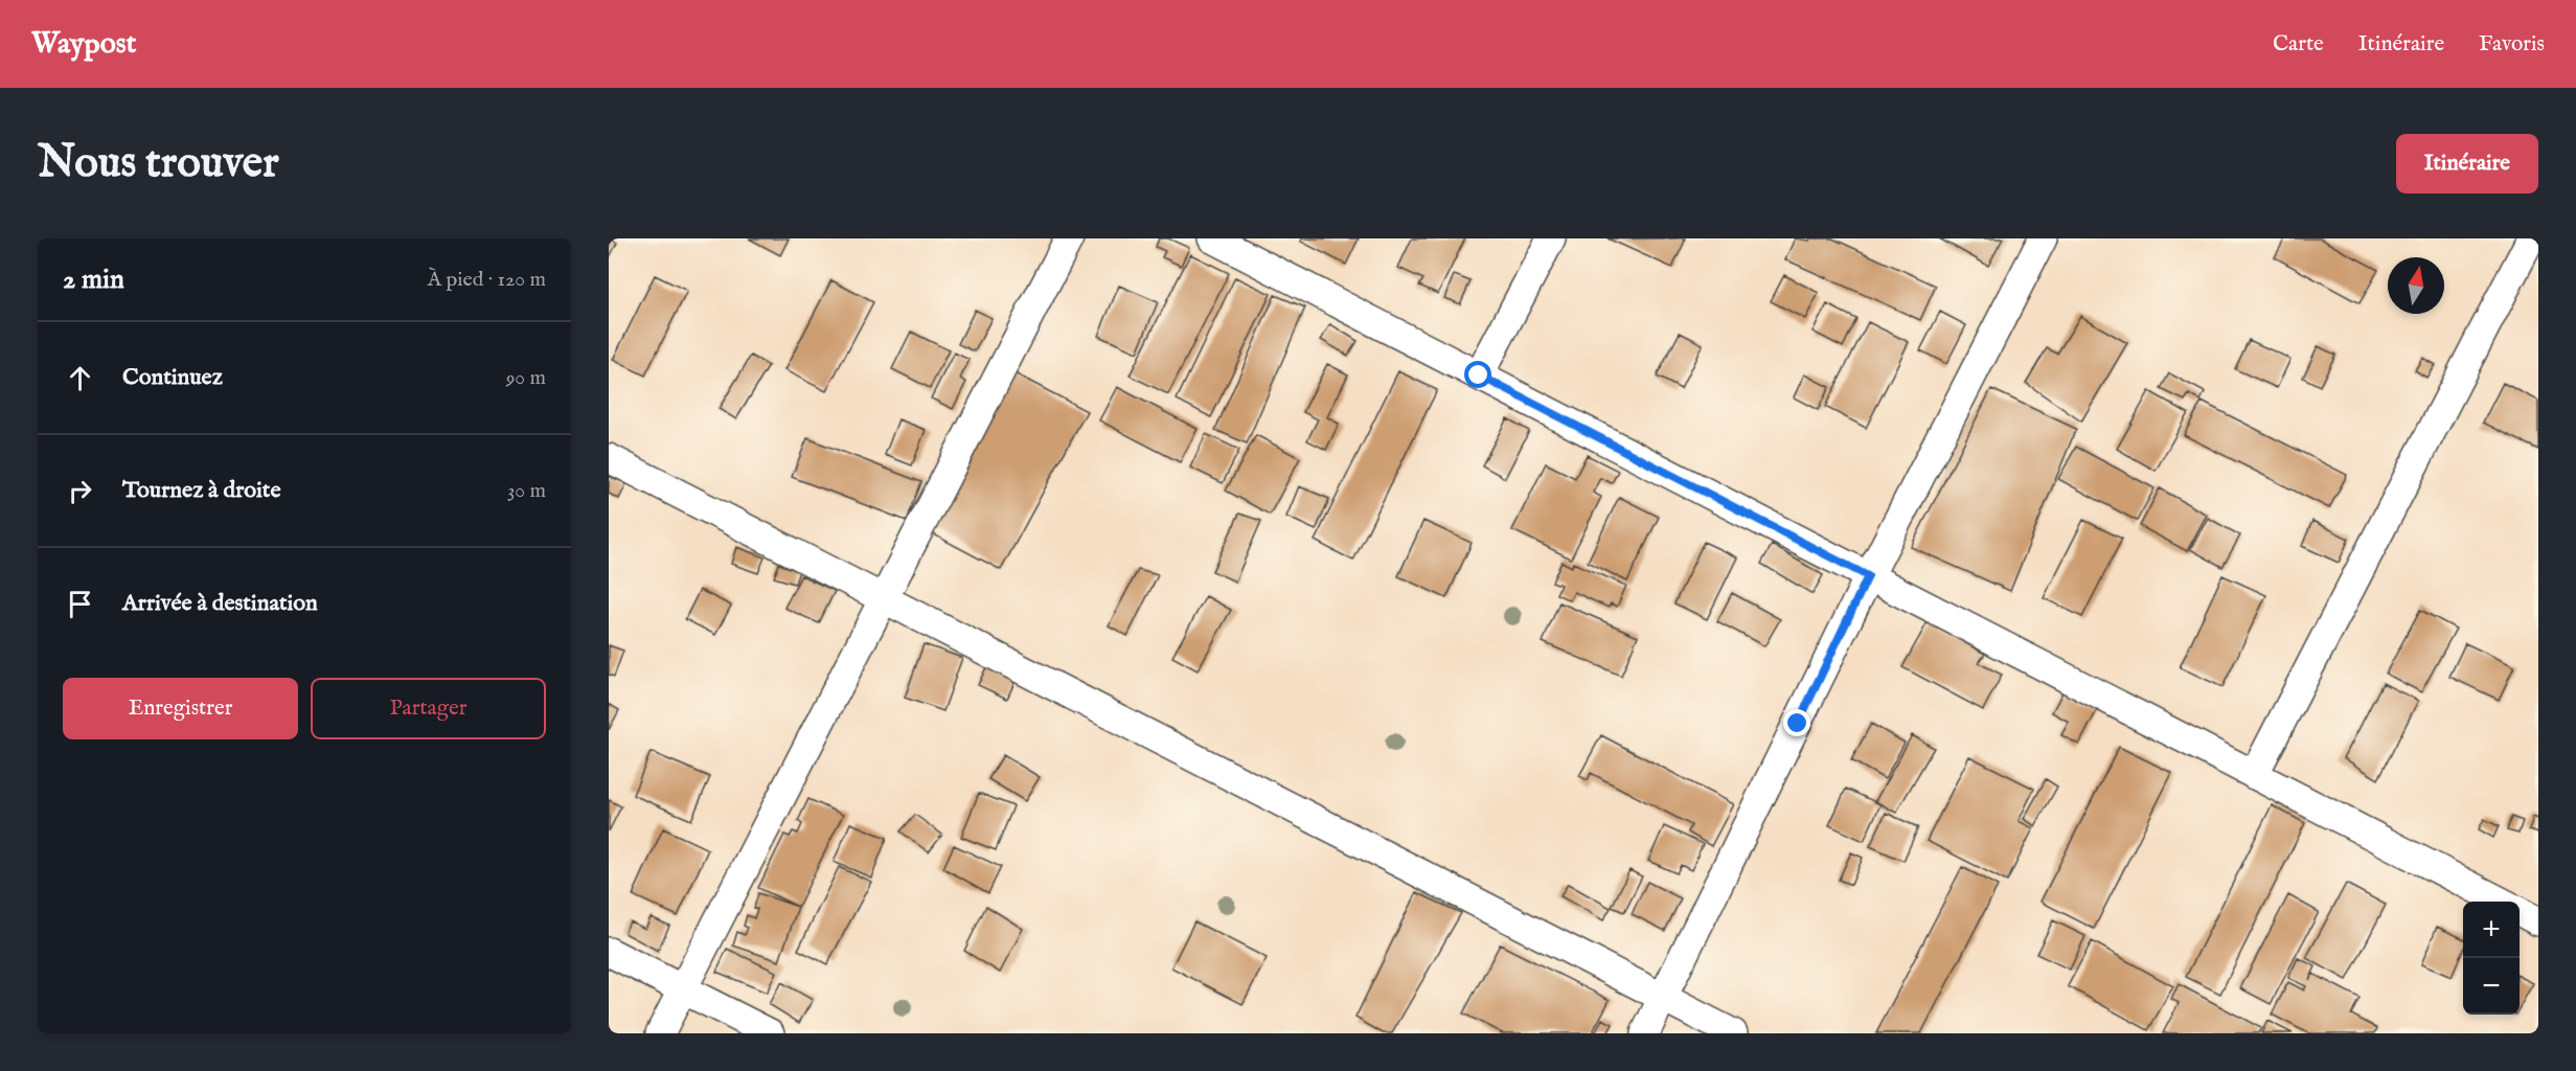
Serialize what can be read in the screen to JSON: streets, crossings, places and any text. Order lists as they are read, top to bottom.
{
  "north": "top",
  "page": {
    "header": "Waypost",
    "nav": ["Carte", "Itinéraire", "Favoris"],
    "buttons": [
      "Itinéraire",
      ["Enregistrer", "Partager"]
    ],
    "title": "Nous trouver",
    "heading": ["2 min", "À pied · 120 m"],
    "list": [
      ["Continuez", "90 m"],
      ["Tournez à droite", "30 m"],
      "Arrivée à destination"
    ],
    "map_buttons": ["+", "−"]
  }
}
